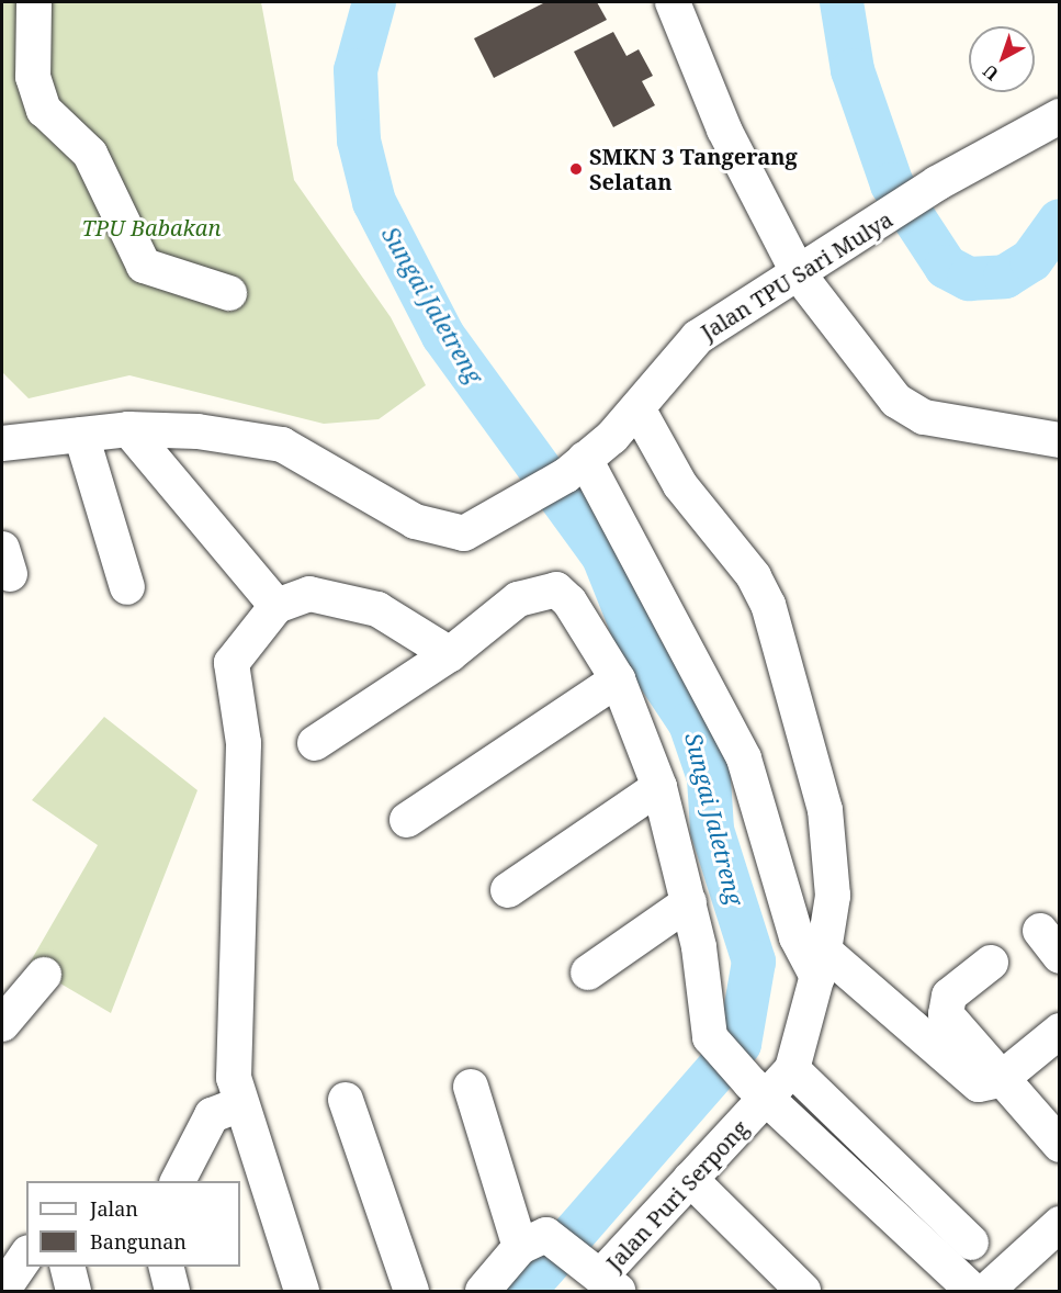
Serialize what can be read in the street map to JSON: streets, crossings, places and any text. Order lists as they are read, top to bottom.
{
  "streets": {
    "street": ["Jalan TPU Sari Mulya", "Jalan Puri Serpong"]
  },
  "water": ["Sungai Jaletreng"],
  "parks": ["TPU Babakan"],
  "places": ["SMKN 3 Tangerang Selatan"],
  "legend": ["Jalan", "Bangunan"],
  "north": "bottom left"
}
